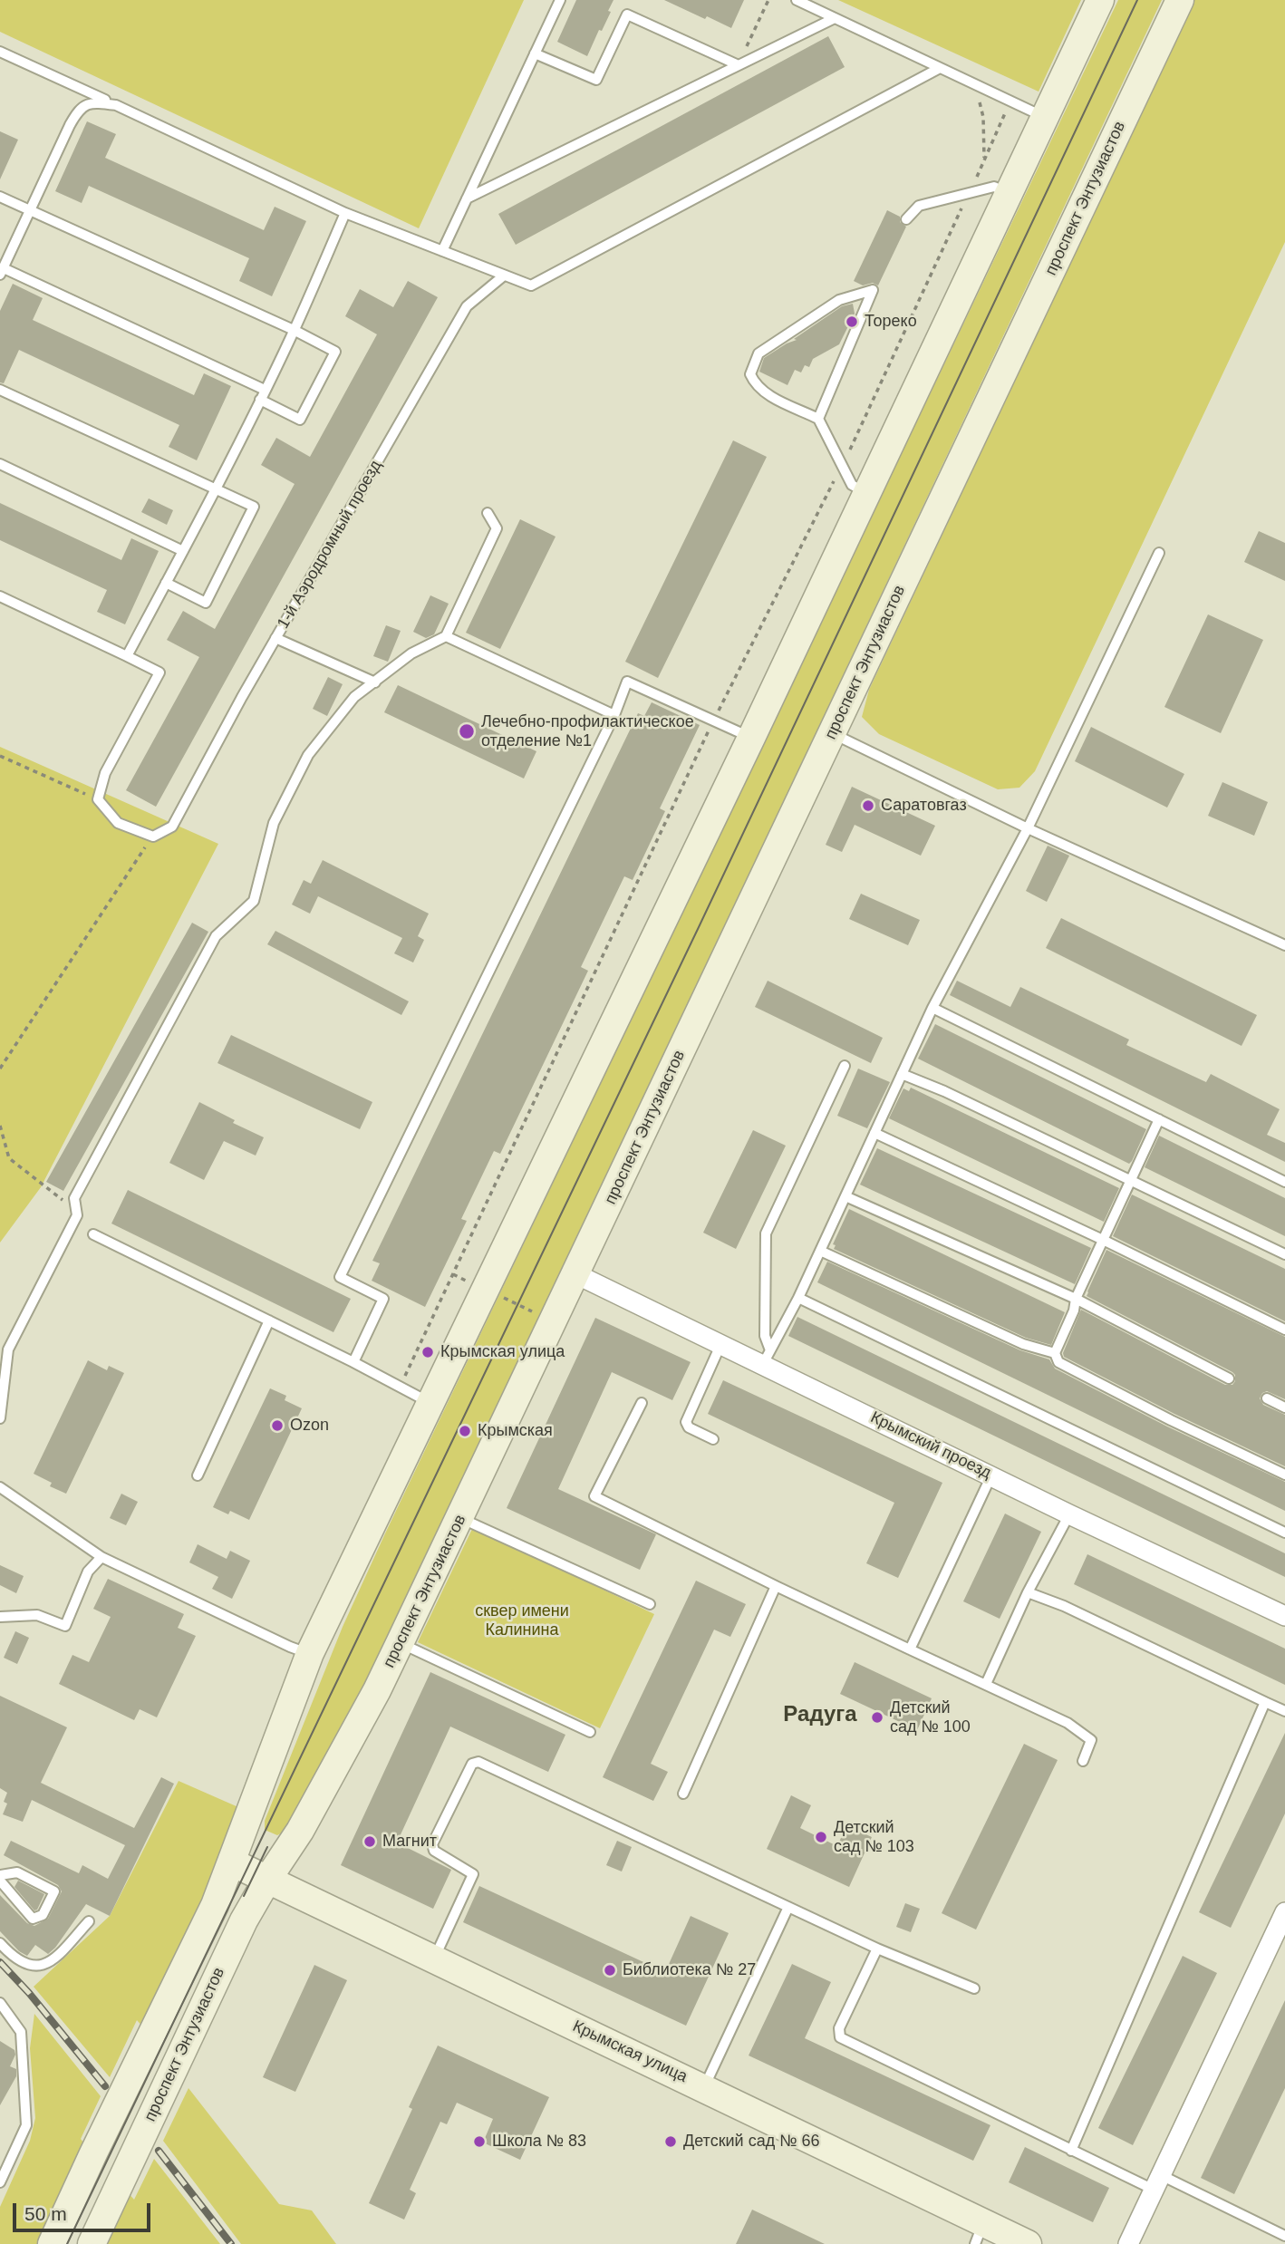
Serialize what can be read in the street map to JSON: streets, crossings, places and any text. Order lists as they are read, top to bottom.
{
  "streets": {
    "main road": ["проспект Энтузиастов", "Крымская улица"],
    "street": ["Крымский проезд"],
    "lane": ["1-й Аэродромный проезд"]
  },
  "crossings": [
    ["проспект Энтузиастов", "Крымский проезд"],
    ["проспект Энтузиастов", "Крымская улица"]
  ],
  "districts": ["Радуга"],
  "parks": ["сквер имени Калинина"],
  "places": [
    "Тореко",
    "Лечебно-профилактическое отделение №1",
    "Саратовгаз",
    "Крымская улица",
    "Ozon",
    "Крымская",
    "Детский сад № 100",
    "Детский сад № 103",
    "Магнит",
    "Библиотека № 27",
    "Школа № 83",
    "Детский сад № 66"
  ],
  "scale_bar": "50 m"
}
